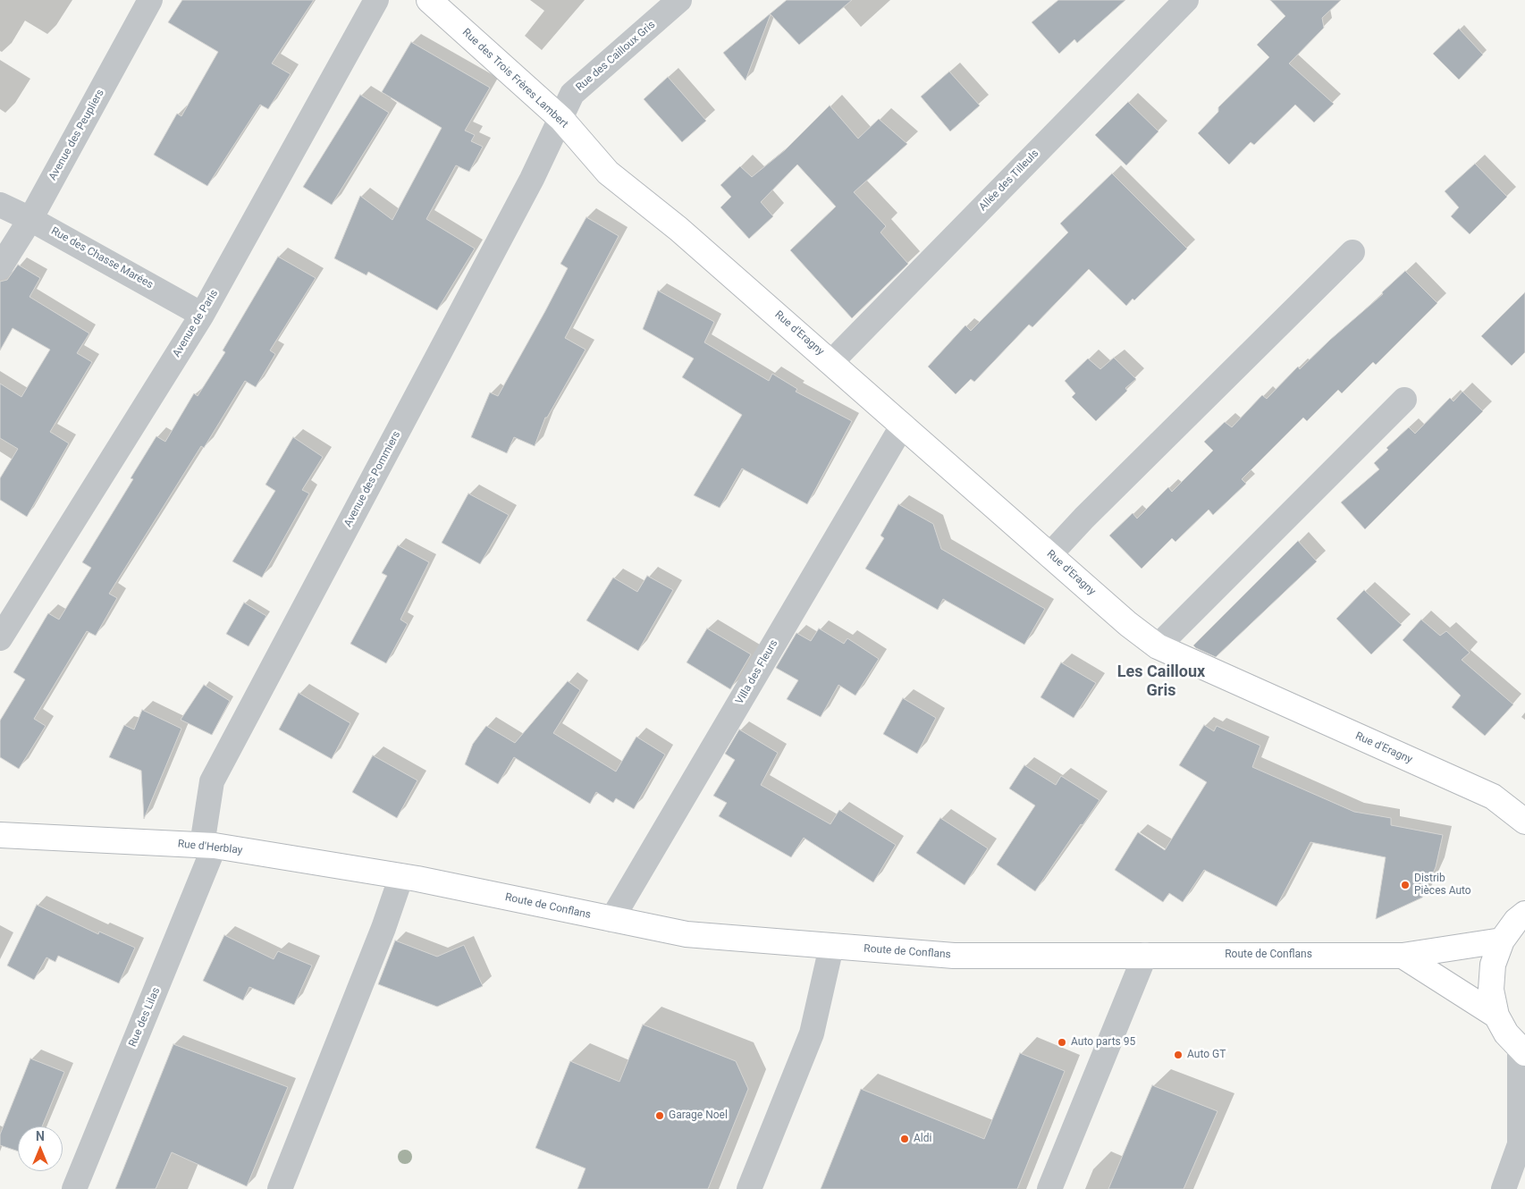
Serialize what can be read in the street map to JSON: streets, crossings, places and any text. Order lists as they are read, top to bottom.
{
  "streets": {
    "main road": [
      "Rue des Trois Frères Lambert",
      "Rue d'Eragny",
      "Rue d'Herblay",
      "Route de Conflans"
    ],
    "street": [
      "Rue des Cailloux Gris",
      "Avenue des Peupliers",
      "Allée des Tilleuls",
      "Rue des Chasse Marées",
      "Avenue de Paris",
      "Avenue des Pommiers",
      "Villa des Fleurs",
      "Rue des Lilas"
    ]
  },
  "crossings": [
    ["Rue des Cailloux Gris", "Rue des Trois Frères Lambert"],
    ["Rue des Cailloux Gris", "Avenue des Pommiers"],
    ["Rue des Trois Frères Lambert", "Rue d'Eragny"],
    ["Rue des Trois Frères Lambert", "Avenue des Pommiers"],
    ["Avenue des Peupliers", "Rue des Chasse Marées"],
    ["Allée des Tilleuls", "Rue d'Eragny"],
    ["Rue des Chasse Marées", "Avenue de Paris"],
    ["Rue d'Eragny", "Villa des Fleurs"],
    ["Avenue des Pommiers", "Rue d'Herblay"],
    ["Avenue des Pommiers", "Rue des Lilas"],
    ["Villa des Fleurs", "Route de Conflans"],
    ["Rue d'Herblay", "Route de Conflans"],
    ["Rue d'Herblay", "Rue des Lilas"]
  ],
  "districts": ["Les Cailloux Gris"],
  "places": [
    "Distrib Pièces Auto",
    "Auto parts 95",
    "Auto GT",
    "Garage Noel",
    "Aldi"
  ],
  "north": "top"
}
